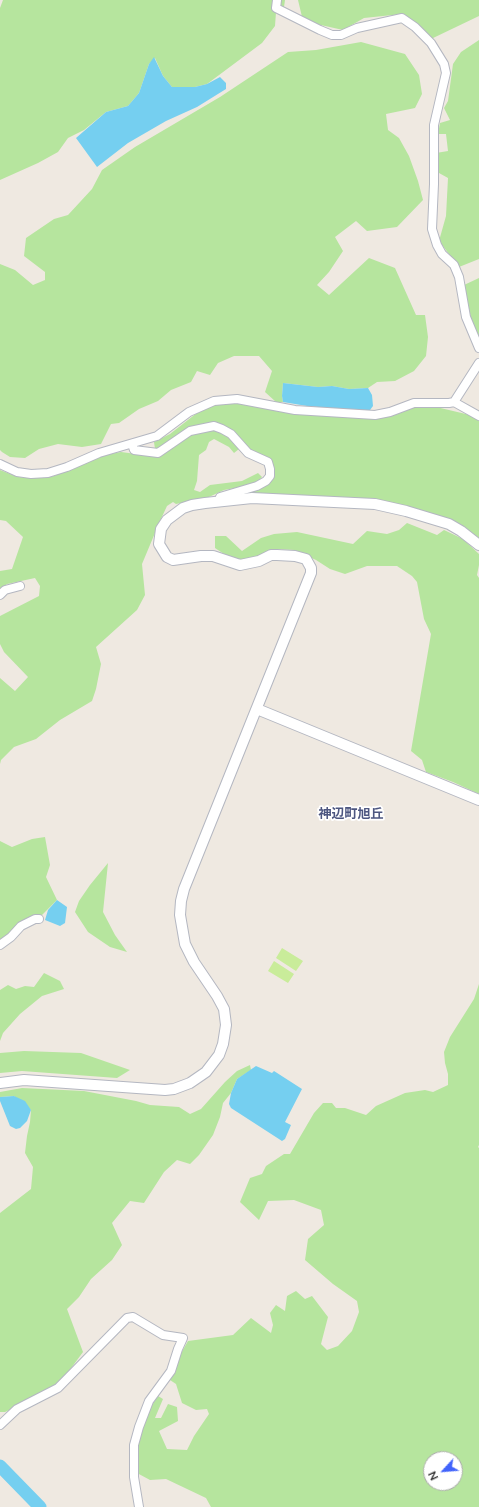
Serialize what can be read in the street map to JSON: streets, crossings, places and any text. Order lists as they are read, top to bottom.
{
  "districts": ["神辺町旭丘"],
  "north": "bottom left"
}
